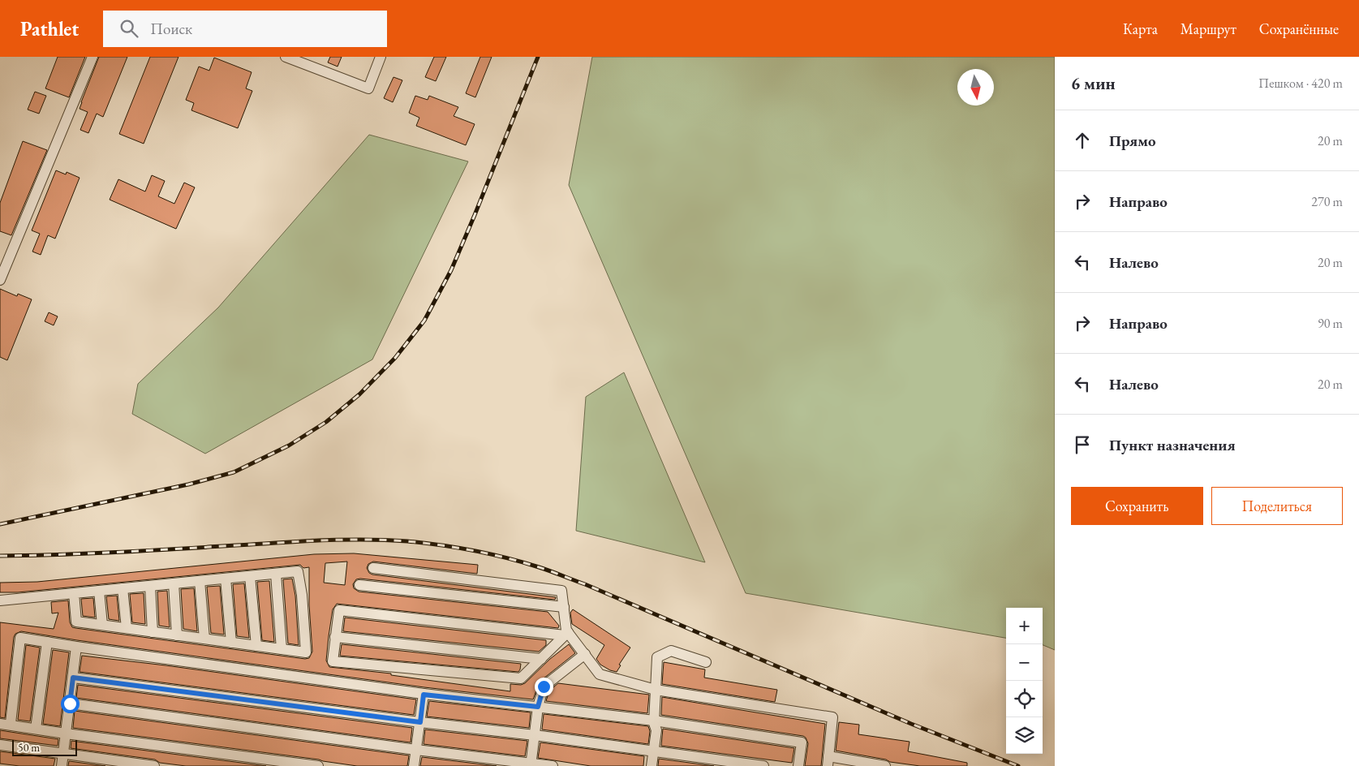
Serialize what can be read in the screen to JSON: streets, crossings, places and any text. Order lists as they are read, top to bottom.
{
  "scale_bar": "50 m",
  "north": "bottom",
  "page": {
    "header": "Pathlet",
    "search": "Поиск",
    "nav": ["Карта", "Маршрут", "Сохранённые"],
    "heading": ["6 мин", "Пешком · 420 m"],
    "list": [
      ["Прямо", "20 m"],
      ["Направо", "270 m"],
      ["Налево", "20 m"],
      ["Направо", "90 m"],
      ["Налево", "20 m"],
      "Пункт назначения"
    ],
    "buttons": ["Сохранить", "Поделиться"],
    "map_buttons": ["+", "−"],
    "scale": "50 m"
  }
}
